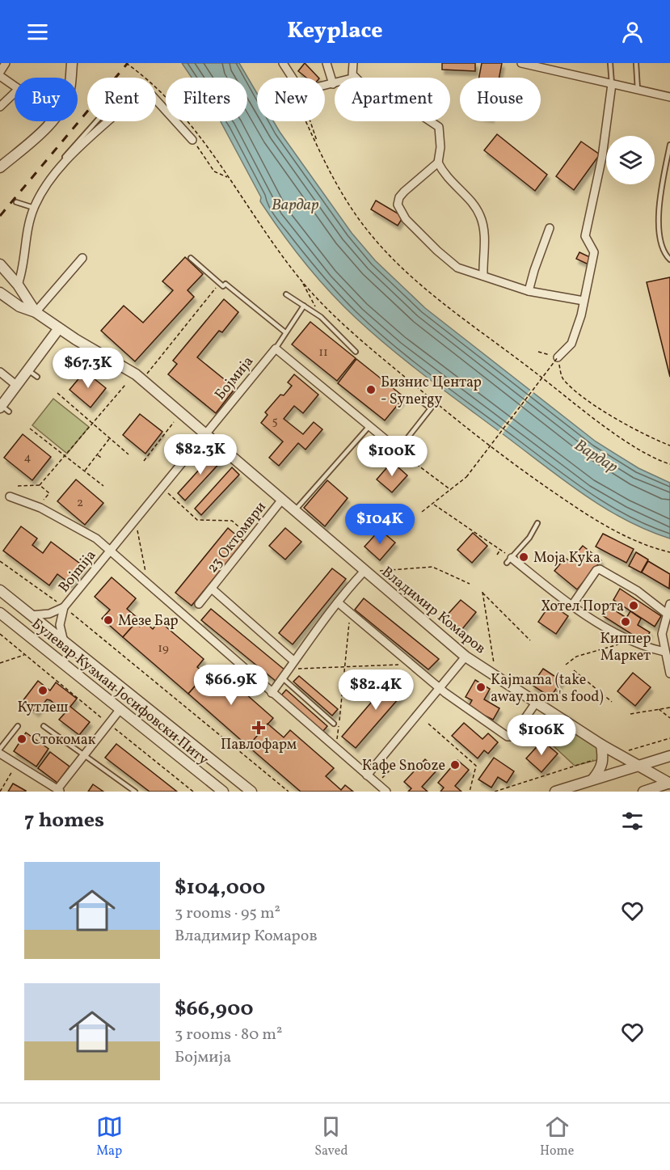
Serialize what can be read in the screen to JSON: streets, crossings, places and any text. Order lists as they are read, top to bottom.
{
  "streets": {
    "street": [
      "Бојмија",
      "23 Октомври",
      "Bojmija",
      "Владимир Комаров",
      "Булевар Кузман Јосифовски Питу"
    ]
  },
  "crossings": [
    ["Бојмија", "Bojmija"],
    ["Бојмија", "Владимир Комаров"],
    ["23 Октомври", "Владимир Комаров"]
  ],
  "water": ["Вардар"],
  "places": {
    "other": [
      "Бизнис Центар - Synergy",
      "Moja Kyka",
      "Хотел Порта",
      "Мезе Бар",
      "Киппер Маркет",
      "Kajmama (take away mom's food)",
      "Кутлеш",
      "Стокомак",
      "Кафе Snooze"
    ],
    "health": ["Павлофарм"]
  },
  "house_numbers": [
    "11",
    "5",
    "4",
    "2",
    "19"
  ],
  "page": {
    "header": "Keyplace",
    "chip": [
      "Buy",
      "Rent",
      "Filters",
      "New",
      "Apartment",
      "House"
    ],
    "price": [
      "$67.3K",
      "$82.3K",
      "$100K",
      "$104K",
      "$66.9K",
      "$82.4K",
      "$106K"
    ],
    "heading": "7 homes",
    "list": [
      {
        "name": "$104,000",
        "note": "3 rooms · 95 m² · Владимир Комаров"
      },
      {
        "name": "$66,900",
        "note": "3 rooms · 80 m² · Бојмија"
      }
    ],
    "tabs": ["Map", "Saved", "Home"]
  }
}
